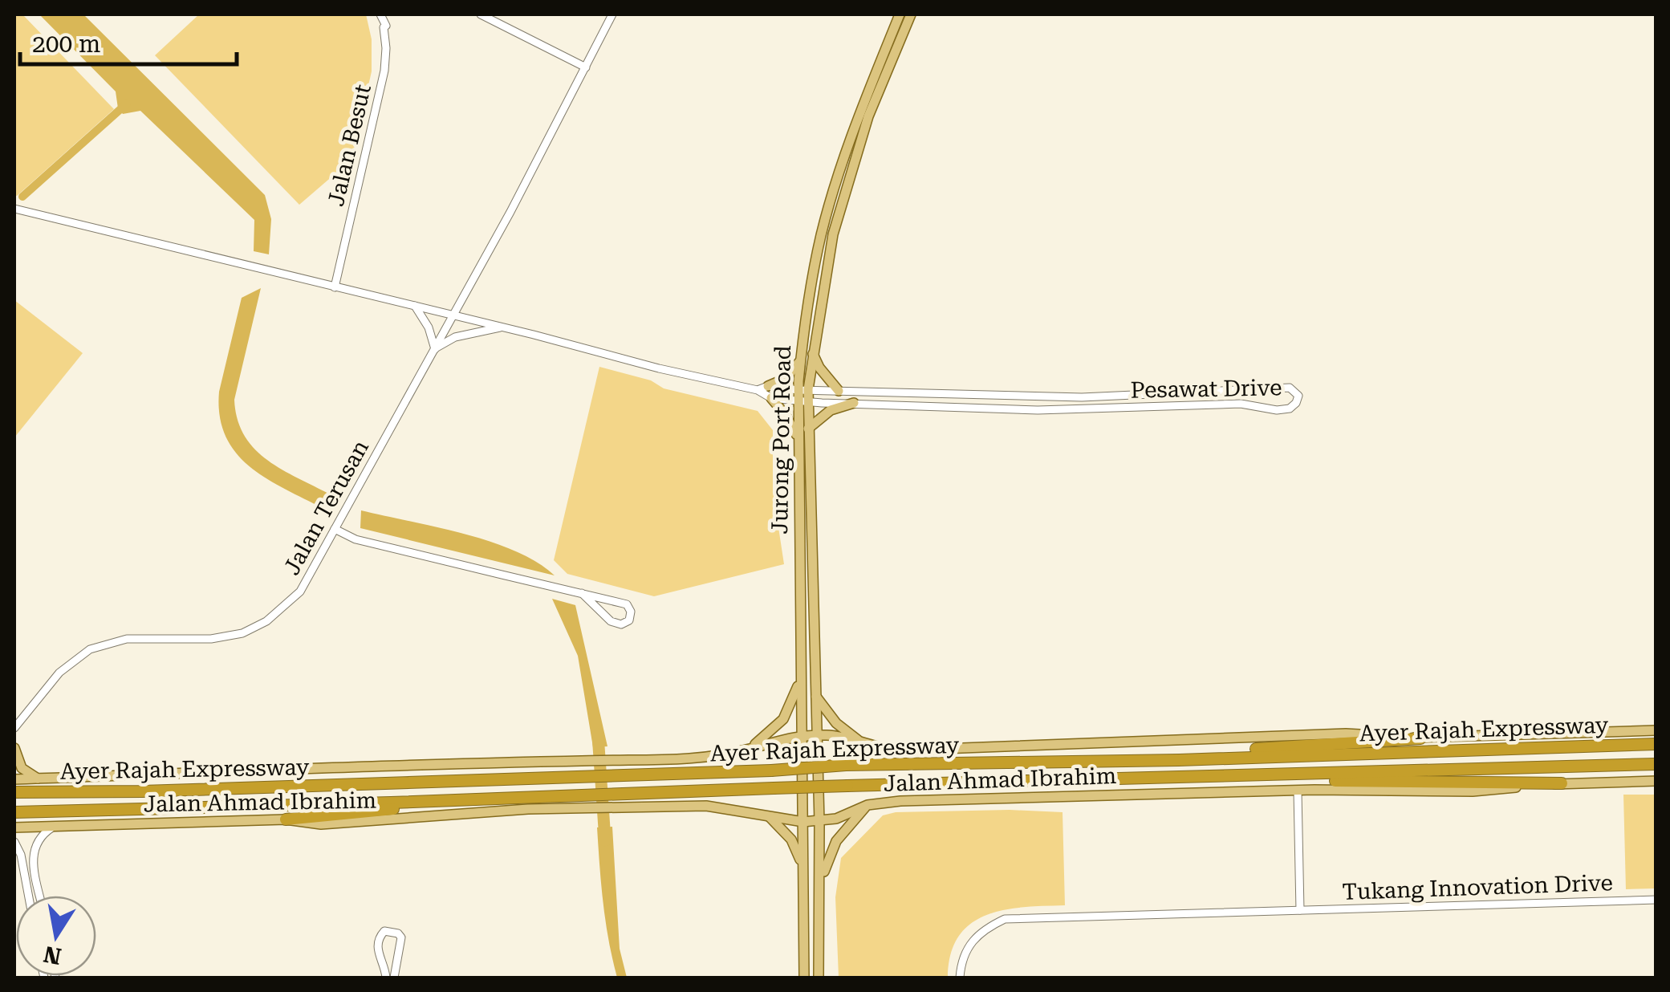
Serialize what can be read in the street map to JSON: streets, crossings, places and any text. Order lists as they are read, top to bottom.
{
  "streets": {
    "highway": ["Ayer Rajah Expressway"],
    "main road": ["Jurong Port Road", "Jalan Ahmad Ibrahim"],
    "street": [
      "Jalan Besut",
      "Pesawat Drive",
      "Jalan Terusan",
      "Tukang Innovation Drive"
    ]
  },
  "crossings": [
    ["Pesawat Drive", "Jurong Port Road"],
    ["Jurong Port Road", "Jalan Ahmad Ibrahim"]
  ],
  "scale_bar": "200 m",
  "north": "bottom"
}
